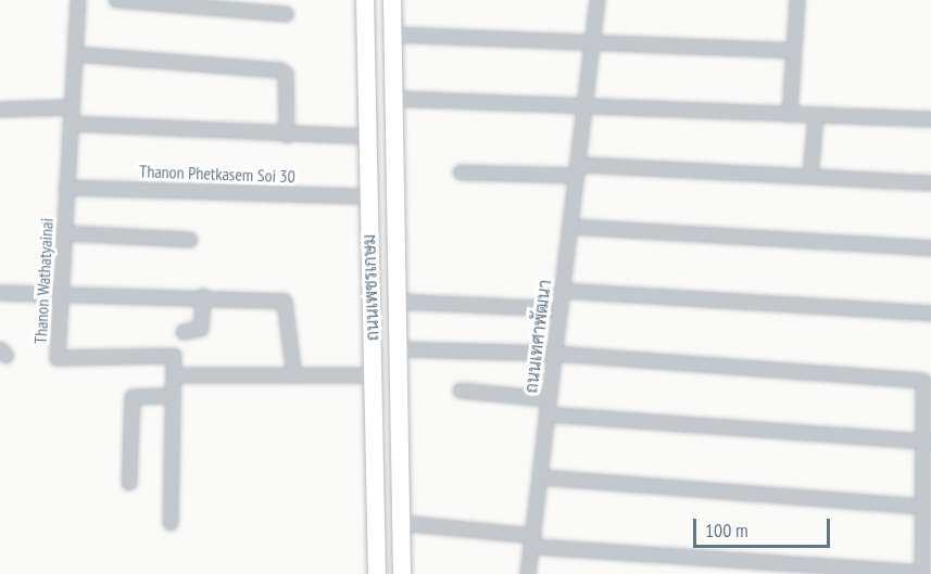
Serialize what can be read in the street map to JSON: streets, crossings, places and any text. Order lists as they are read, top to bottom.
{
  "streets": {
    "main road": ["ถนนเพชรเกษม"],
    "street": ["Thanon Phetkasem Soi 30", "Thanon Wathatyainai", "ถนนเทศาพัฒนา"]
  },
  "crossings": [
    ["Thanon Phetkasem Soi 30", "Thanon Wathatyainai"],
    ["Thanon Phetkasem Soi 30", "ถนนเพชรเกษม"]
  ],
  "scale_bar": "100 m"
}
